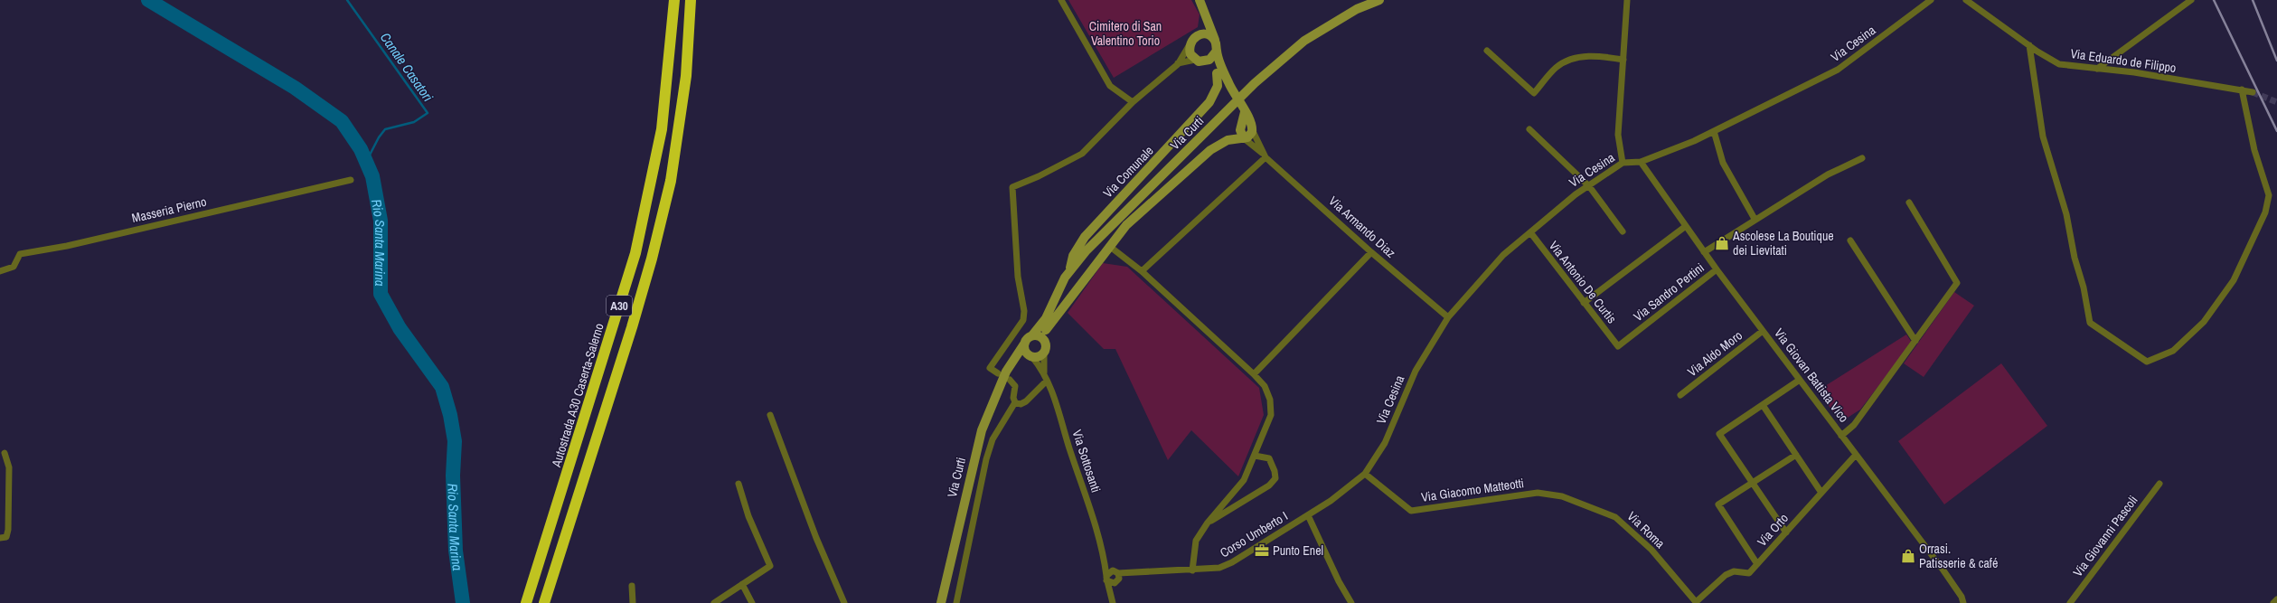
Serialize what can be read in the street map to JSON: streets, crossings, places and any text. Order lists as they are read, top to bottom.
{
  "streets": {
    "highway": ["A30", "Autostrada A30 Caserta-Salerno"],
    "main road": ["Via Curti", "Via Comunale", "Via Armando Diaz"],
    "street": [
      "Via Cesina",
      "Via Eduardo de Filippo",
      "Masseria Pierno",
      "Via Antonio De Curtis",
      "Via Sandro Pertini",
      "Via Aldo Moro",
      "Via Giovan Battista Vico",
      "Via Sottosanti",
      "Via Giacomo Matteotti",
      "Via Roma",
      "Via Orto",
      "Corso Umberto I",
      "Via Giovanni Pascoli"
    ]
  },
  "crossings": [
    ["Via Cesina", "Via Armando Diaz"],
    ["Via Cesina", "Via Antonio De Curtis"],
    ["Via Cesina", "Via Giovan Battista Vico"],
    ["Via Cesina", "Via Giacomo Matteotti"],
    ["Via Cesina", "Corso Umberto I"],
    ["Via Curti", "Via Comunale"],
    ["Via Curti", "Via Armando Diaz"],
    ["Via Curti", "Via Sottosanti"],
    ["Via Antonio De Curtis", "Via Sandro Pertini"],
    ["Via Sandro Pertini", "Via Giovan Battista Vico"],
    ["Via Aldo Moro", "Via Giovan Battista Vico"],
    ["Via Giovan Battista Vico", "Via Orto"],
    ["Via Sottosanti", "Corso Umberto I"],
    ["Via Giacomo Matteotti", "Via Roma"],
    ["Via Giacomo Matteotti", "Corso Umberto I"],
    ["Via Roma", "Via Orto"]
  ],
  "water": ["Canale Casatori", "Rio Santa Marina"],
  "parks": ["Cimitero di San Valentino Torio"],
  "places": {
    "shop": ["Ascolese La Boutique dei Lievitati", "Orrasi. Patisserie & café"],
    "office": ["Punto Enel"]
  }
}
